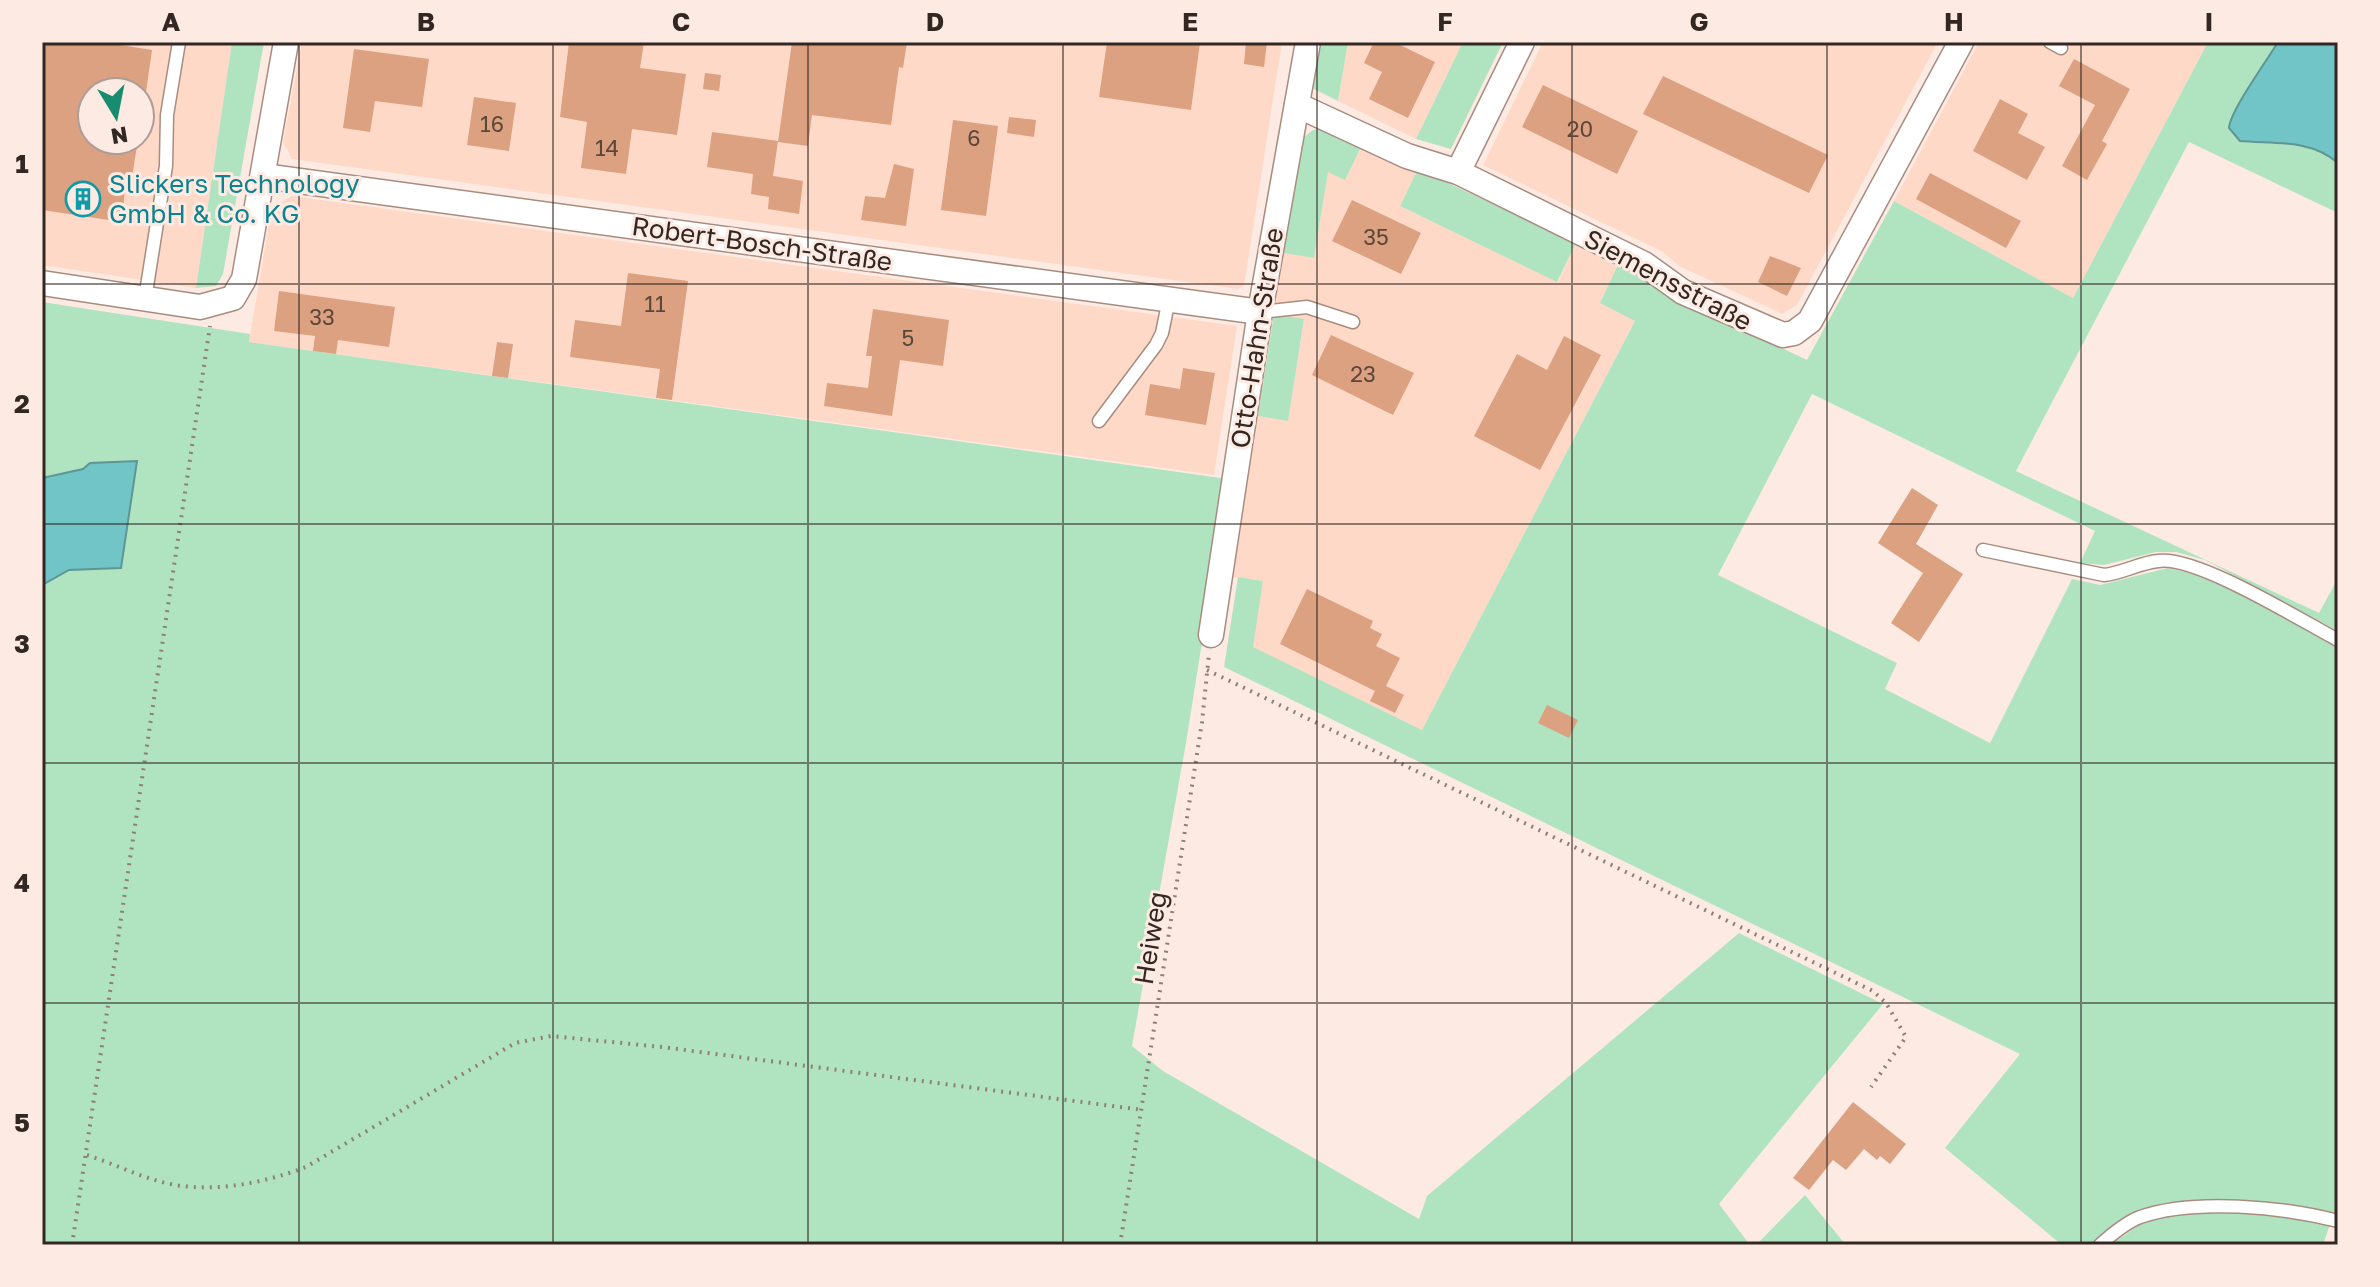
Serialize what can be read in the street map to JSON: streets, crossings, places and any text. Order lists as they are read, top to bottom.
{
  "streets": {
    "street": ["Robert-Bosch-Straße", "Siemensstraße", "Otto-Hahn-Straße"],
    "path": ["Heiweg"]
  },
  "crossings": [
    ["Robert-Bosch-Straße", "Otto-Hahn-Straße"],
    ["Siemensstraße", "Otto-Hahn-Straße"],
    ["Otto-Hahn-Straße", "Heiweg"]
  ],
  "places": {
    "building": ["Slickers Technology GmbH & Co. KG"]
  },
  "house_numbers": [
    "16",
    "20",
    "6",
    "14",
    "35",
    "11",
    "33",
    "5",
    "23"
  ],
  "north": "bottom",
  "grid": {
    "columns": [
      "A",
      "B",
      "C",
      "D",
      "E",
      "F",
      "G",
      "H",
      "I"
    ],
    "rows": [
      "1",
      "2",
      "3",
      "4",
      "5"
    ]
  }
}
